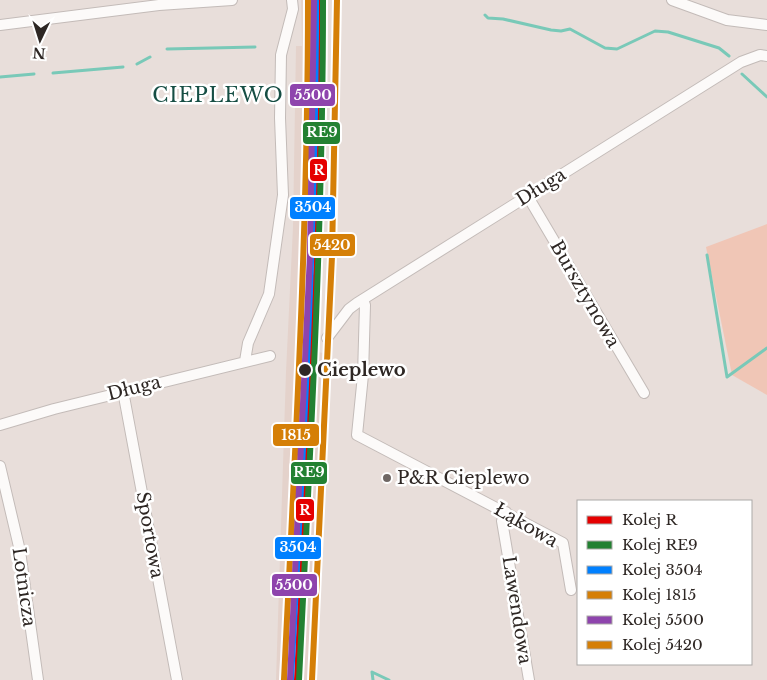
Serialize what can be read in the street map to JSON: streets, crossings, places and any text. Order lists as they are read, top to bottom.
{
  "streets": {
    "street": [
      "Długa",
      "Bursztynowa",
      "Łąkowa",
      "Sportowa",
      "Lotnicza",
      "Lawendowa"
    ]
  },
  "crossings": [
    ["Długa", "Bursztynowa"],
    ["Długa", "Łąkowa"],
    ["Długa", "Sportowa"],
    ["Łąkowa", "Lawendowa"]
  ],
  "districts": ["CIEPLEWO"],
  "places": ["Cieplewo", "P&R Cieplewo"],
  "lines": [
    "rail line R",
    "rail line RE9",
    "rail line 3504",
    "rail line 1815",
    "rail line 5500",
    "rail line 5420"
  ],
  "legend": [
    "Kolej R",
    "Kolej RE9",
    "Kolej 3504",
    "Kolej 1815",
    "Kolej 5500",
    "Kolej 5420"
  ],
  "north": "bottom"
}
